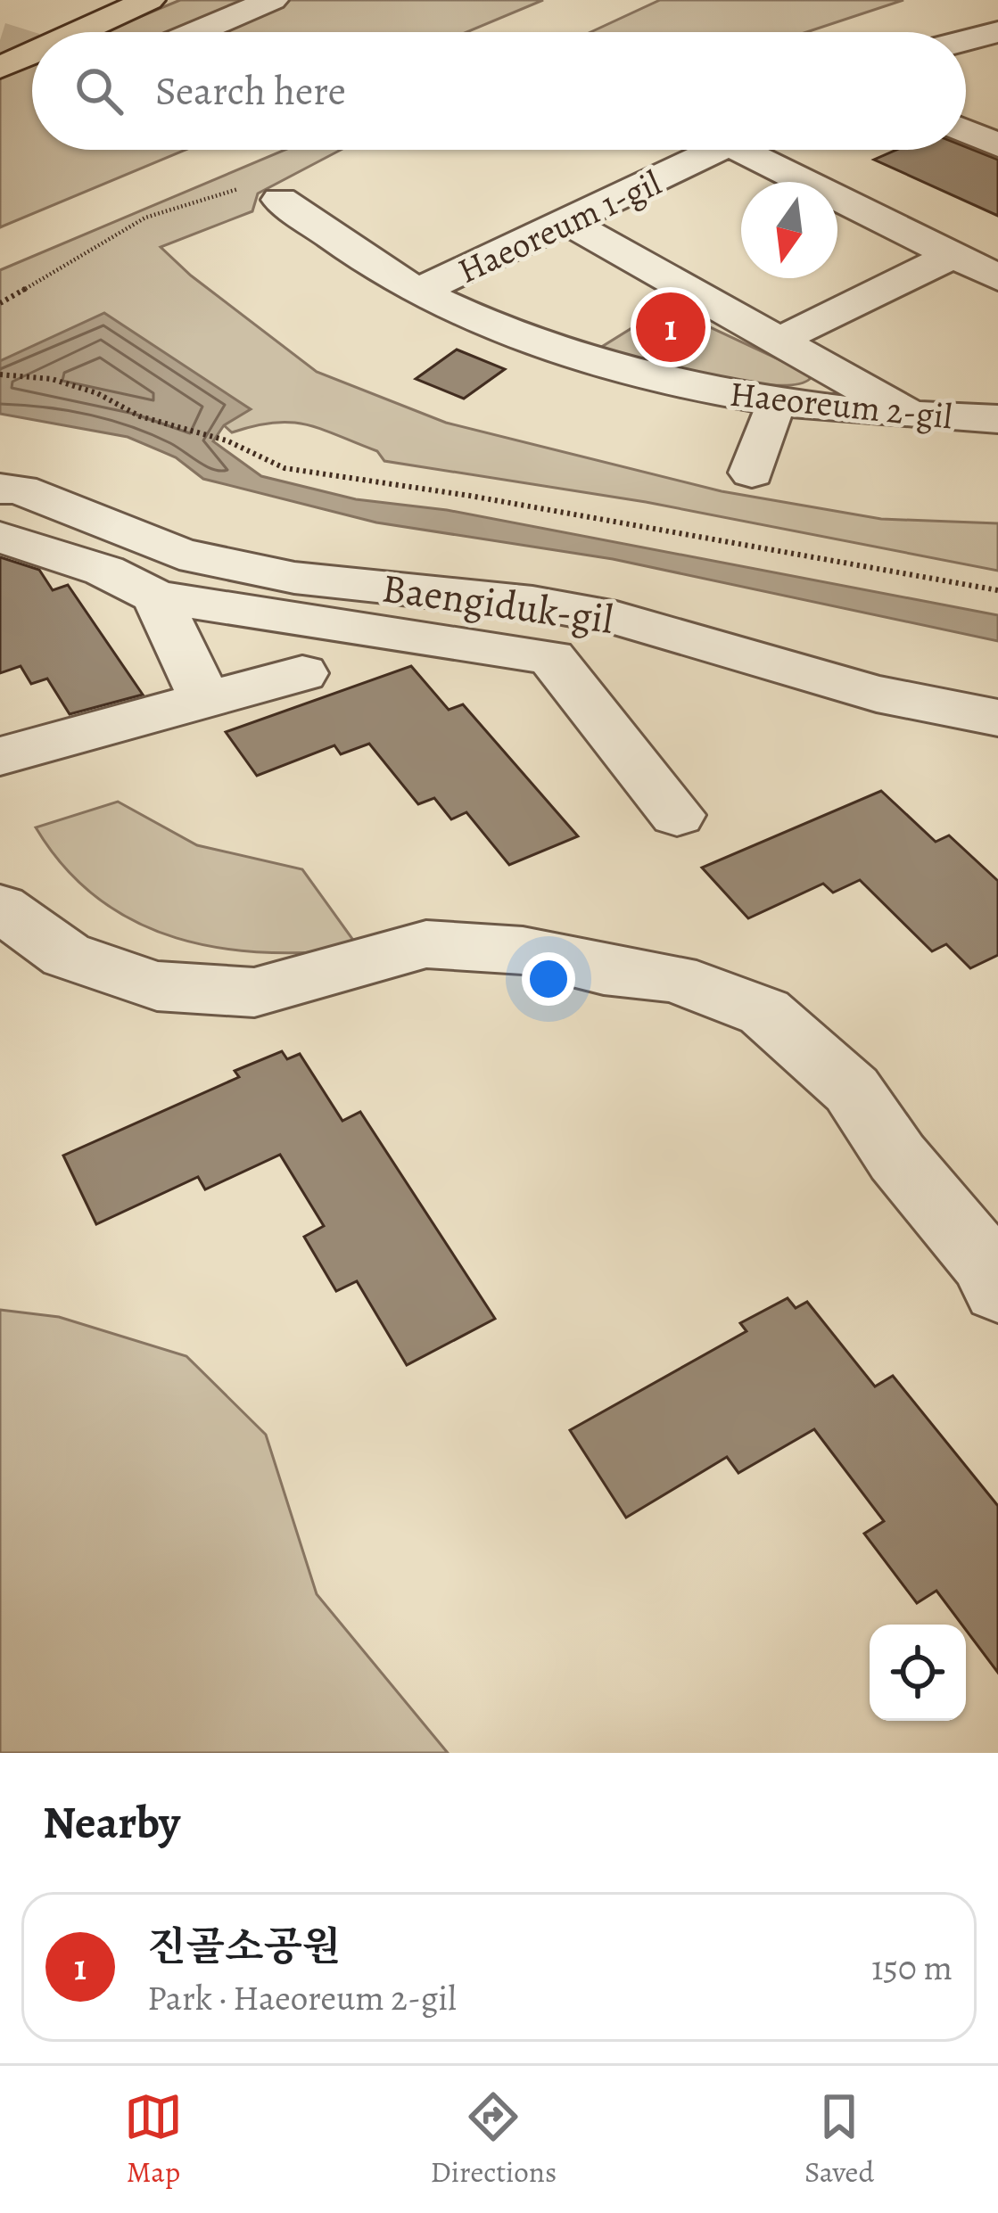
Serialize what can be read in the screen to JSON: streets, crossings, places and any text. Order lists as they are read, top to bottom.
{
  "streets": {
    "street": ["Haeoreum 1-gil", "Haeoreum 2-gil", "Baengiduk-gil"]
  },
  "crossings": [
    ["Haeoreum 1-gil", "Haeoreum 2-gil"]
  ],
  "north": "bottom",
  "page": {
    "search": "Search here",
    "pins": "1",
    "heading": "Nearby",
    "list": [
      {
        "mark": "1",
        "name": "진골소공원",
        "note": "Park · Haeoreum 2-gil",
        "value": "150 m"
      }
    ],
    "nav": ["Map", "Directions", "Saved"]
  }
}
